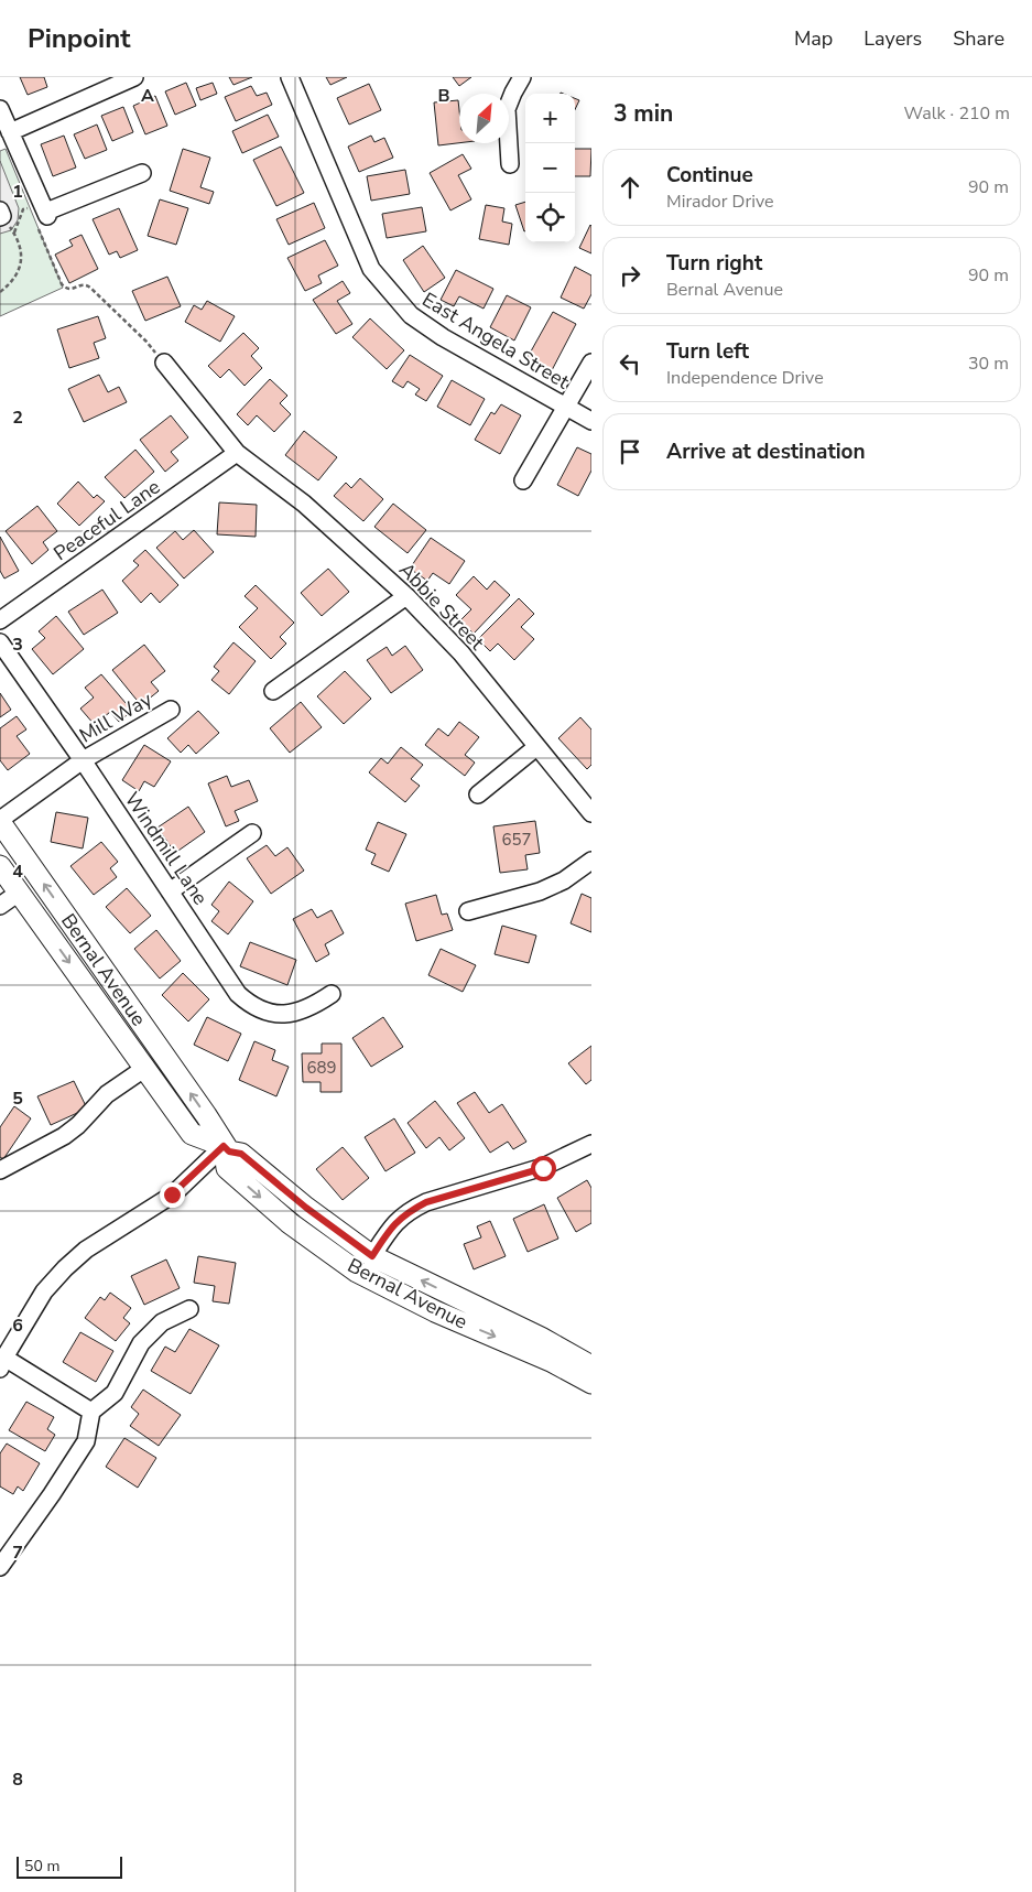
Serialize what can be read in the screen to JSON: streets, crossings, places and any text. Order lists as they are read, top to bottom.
{
  "streets": {
    "main road": ["Bernal Avenue"],
    "street": [
      "East Angela Street",
      "Peaceful Lane",
      "Abbie Street",
      "Mill Way",
      "Windmill Lane"
    ]
  },
  "crossings": [
    ["Peaceful Lane", "Abbie Street"],
    ["Mill Way", "Windmill Lane"],
    ["Mill Way", "Bernal Avenue"]
  ],
  "house_numbers": ["657", "689"],
  "scale_bar": "50 m",
  "north": "top right",
  "page": {
    "header": "Pinpoint",
    "nav": ["Map", "Layers", "Share"],
    "heading": ["3 min", "Walk · 210 m"],
    "map_buttons": ["+", "−"],
    "list": [
      ["Continue", "Mirador Drive", "90 m"],
      ["Turn right", "Bernal Avenue", "90 m"],
      ["Turn left", "Independence Drive", "30 m"],
      "Arrive at destination"
    ],
    "scale": "50 m"
  },
  "grid": {
    "columns": ["A", "B"],
    "rows": [
      "1",
      "2",
      "3",
      "4",
      "5",
      "6",
      "7",
      "8"
    ]
  }
}
